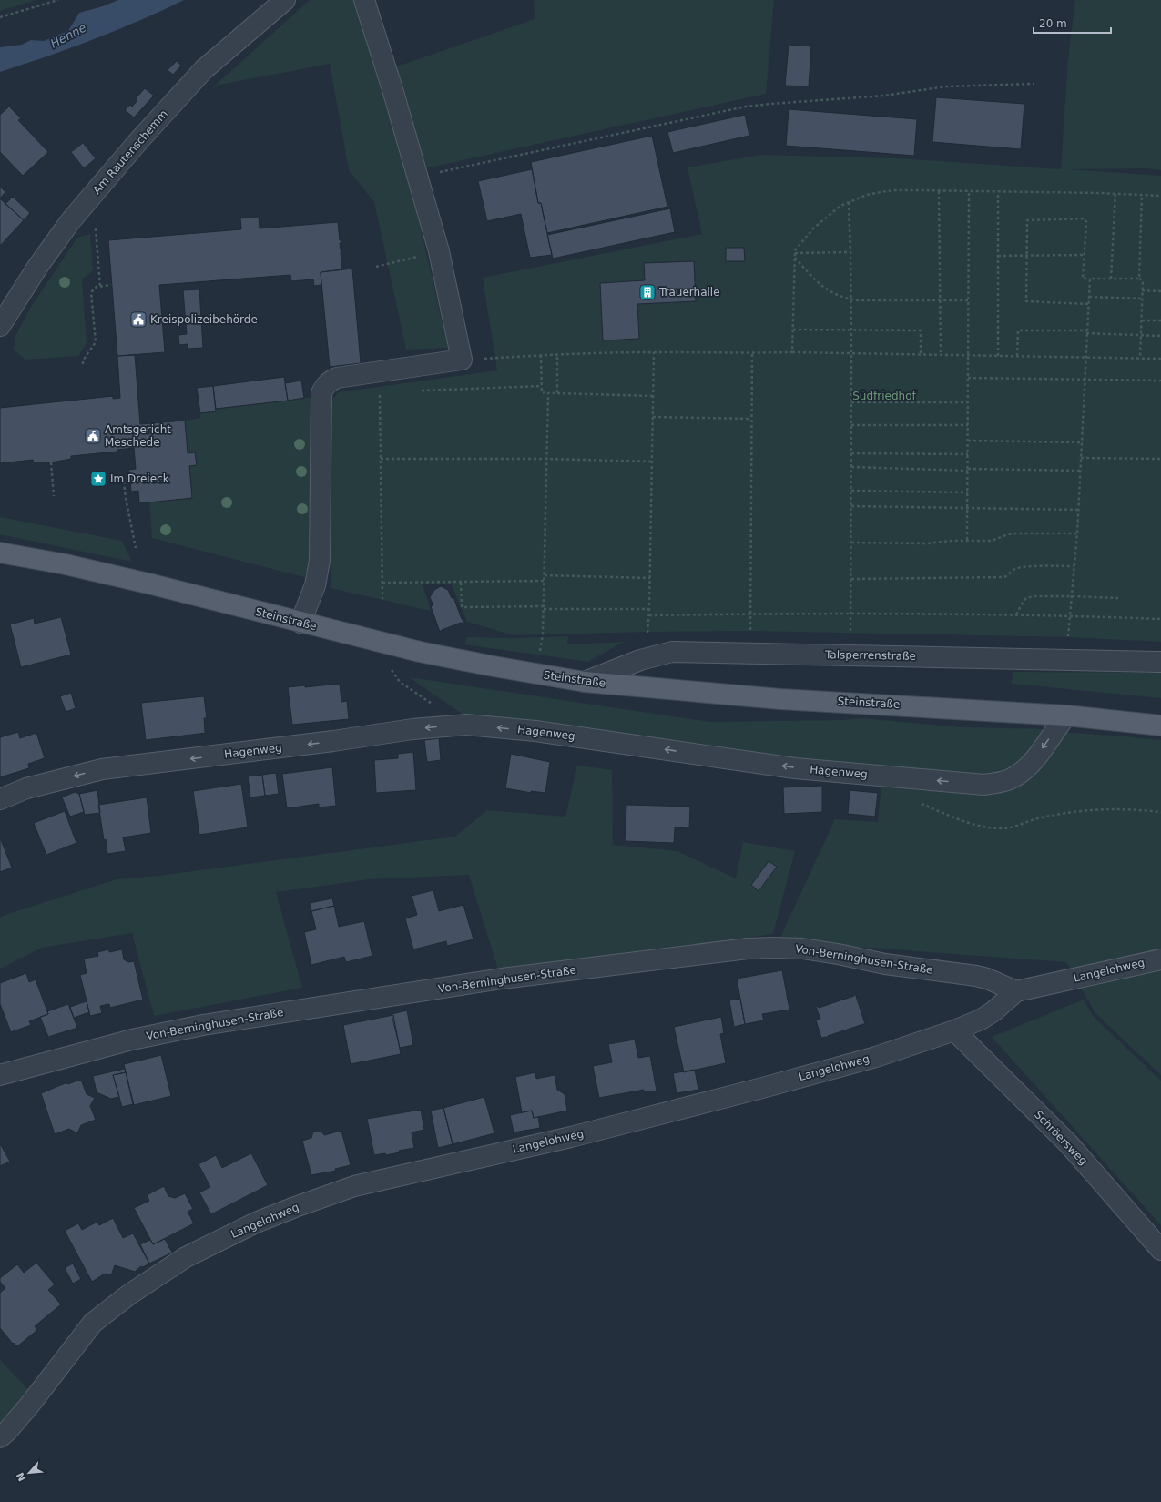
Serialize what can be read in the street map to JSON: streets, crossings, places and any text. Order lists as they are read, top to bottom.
{
  "streets": {
    "main road": ["Steinstraße"],
    "street": [
      "Am Rautenschemm",
      "Talsperrenstraße",
      "Hagenweg",
      "Von-Berninghusen-Straße",
      "Langelohweg",
      "Schröersweg"
    ]
  },
  "crossings": [
    ["Steinstraße", "Talsperrenstraße"],
    ["Steinstraße", "Hagenweg"],
    ["Von-Berninghusen-Straße", "Langelohweg"],
    ["Langelohweg", "Schröersweg"]
  ],
  "one_way": ["Hagenweg"],
  "water": ["Henne"],
  "parks": ["Südfriedhof"],
  "places": {
    "building": ["Trauerhalle"],
    "public building": ["Kreispolizeibehörde", "Amtsgericht Meschede"],
    "place": ["Im Dreieck"]
  },
  "scale_bar": "20 m",
  "north": "bottom left"
}
